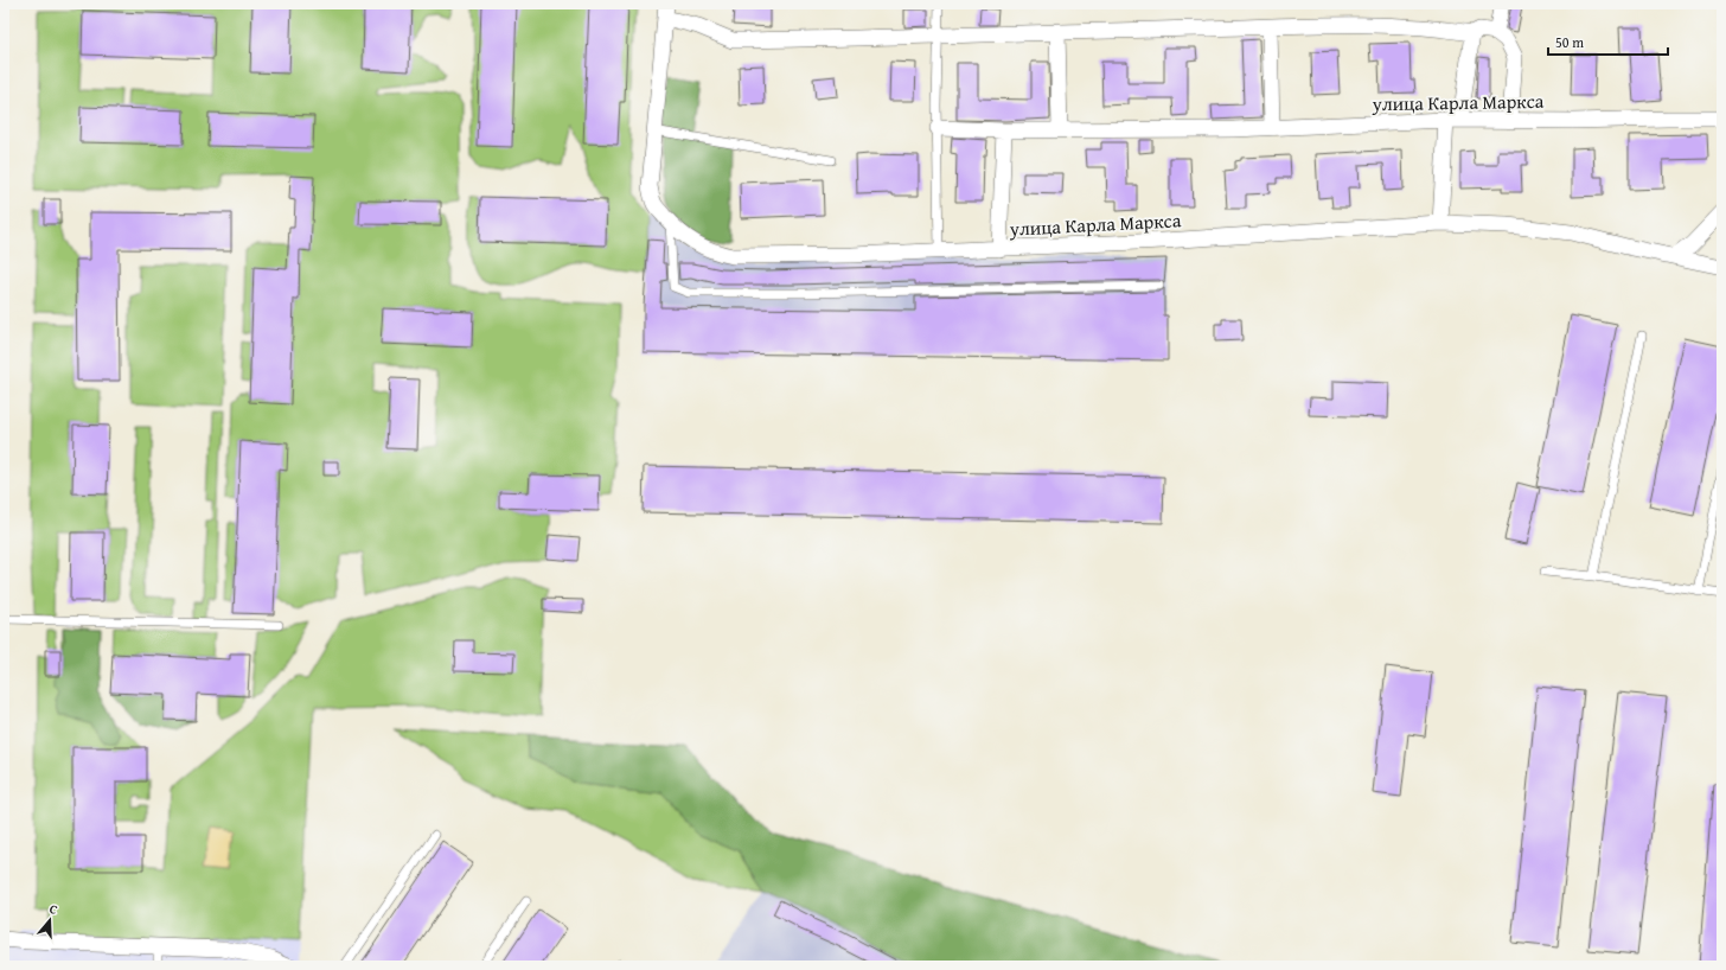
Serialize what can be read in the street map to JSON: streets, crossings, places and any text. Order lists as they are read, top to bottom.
{
  "streets": {
    "street": ["улица Карла Маркса"]
  },
  "scale_bar": "50 m",
  "north": "top"
}
